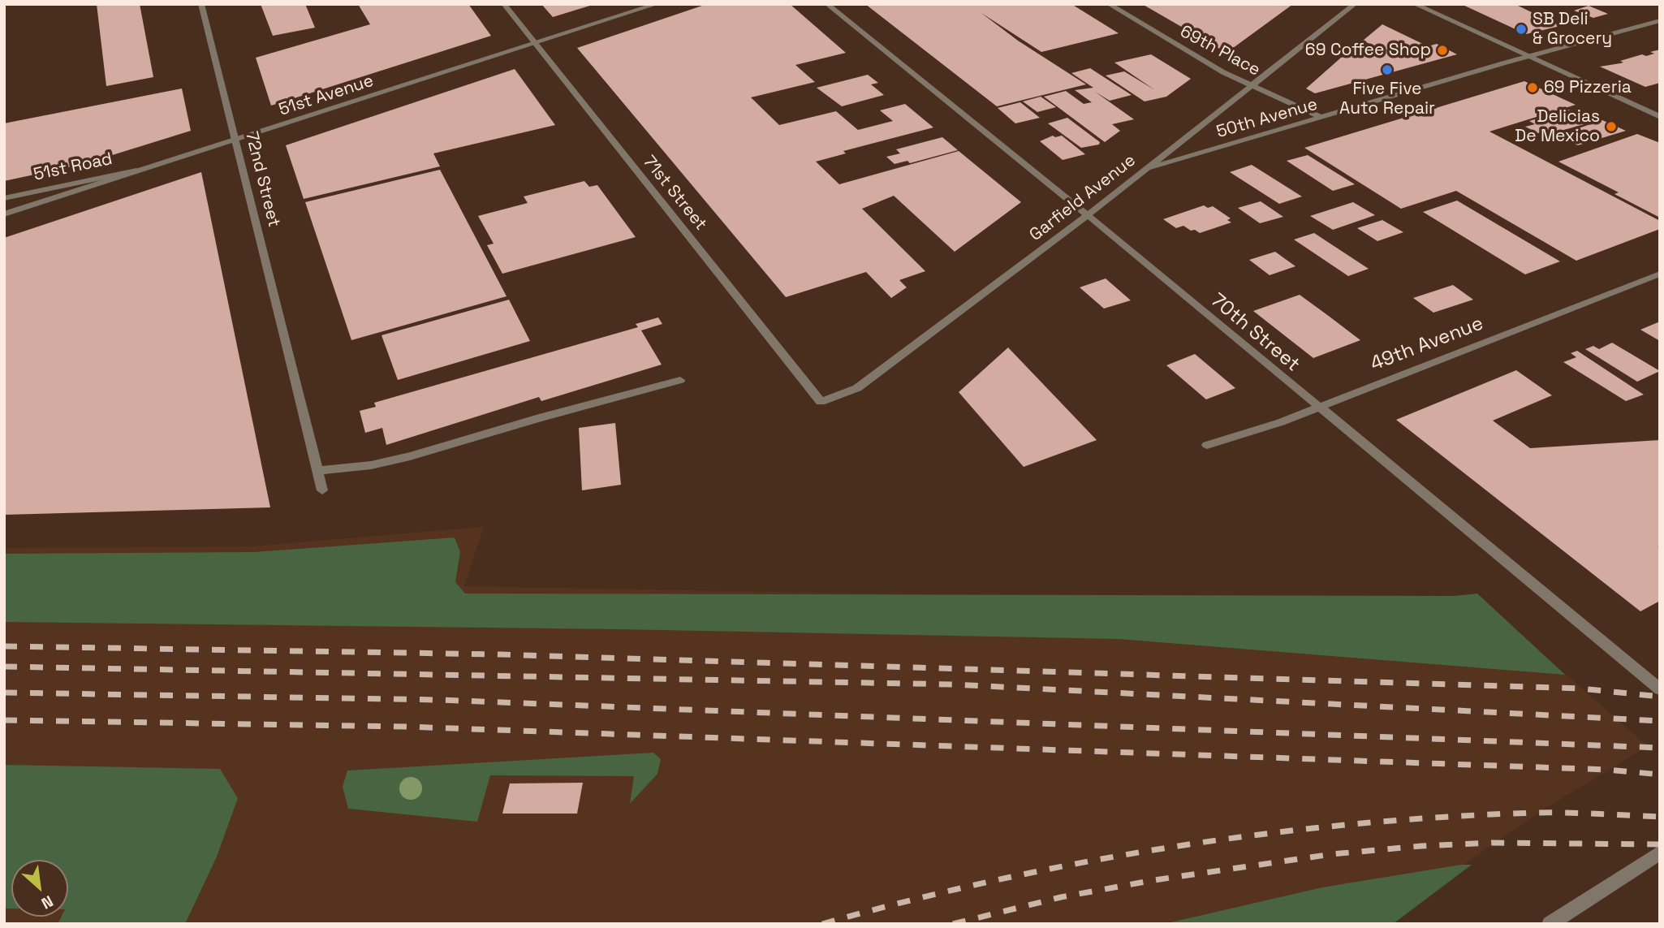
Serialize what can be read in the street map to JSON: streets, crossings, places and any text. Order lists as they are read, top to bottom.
{
  "streets": {
    "street": [
      "69th Place",
      "51st Avenue",
      "50th Avenue",
      "51st Road",
      "72nd Street",
      "71st Street",
      "Garfield Avenue",
      "70th Street",
      "49th Avenue"
    ]
  },
  "crossings": [
    ["69th Place", "50th Avenue"],
    ["69th Place", "Garfield Avenue"],
    ["51st Avenue", "51st Road"],
    ["51st Avenue", "72nd Street"],
    ["51st Avenue", "71st Street"],
    ["50th Avenue", "Garfield Avenue"],
    ["71st Street", "Garfield Avenue"],
    ["Garfield Avenue", "70th Street"],
    ["70th Street", "49th Avenue"]
  ],
  "places": [
    "SB Deli & Grocery",
    "69 Coffee Shop",
    "Five Five Auto Repair",
    "69 Pizzeria",
    "Delicias De Mexico"
  ],
  "north": "bottom right"
}
